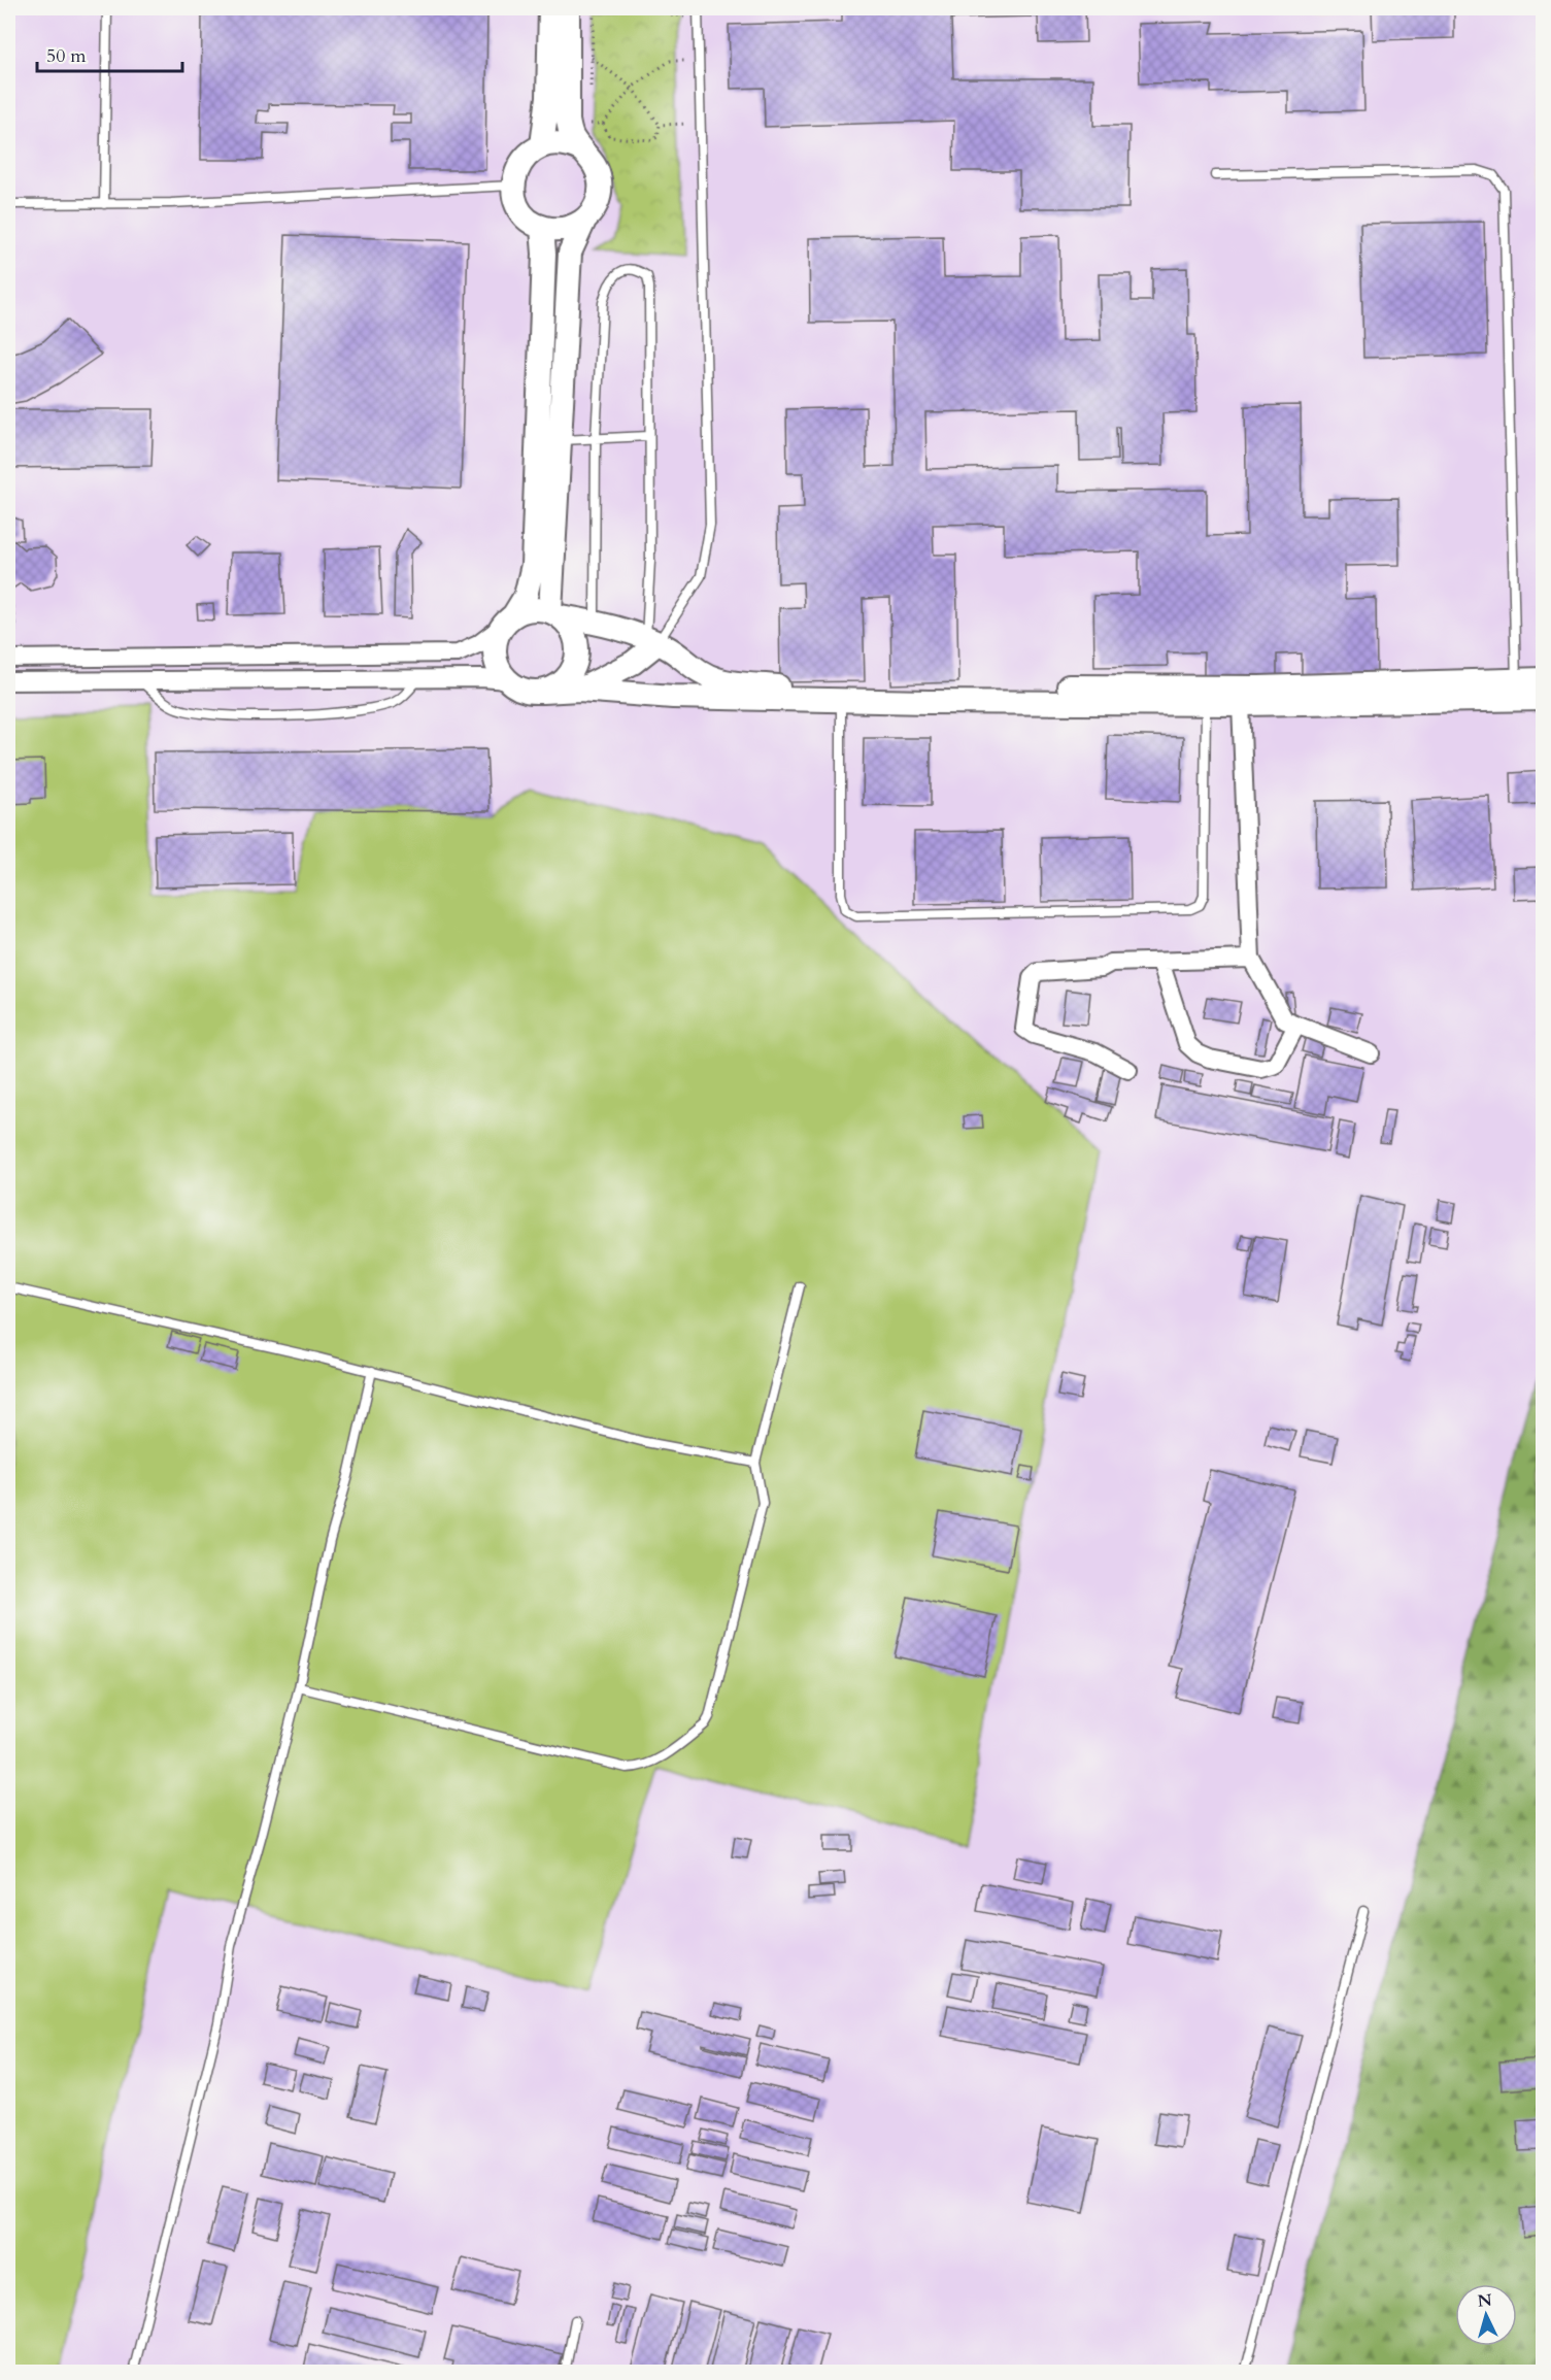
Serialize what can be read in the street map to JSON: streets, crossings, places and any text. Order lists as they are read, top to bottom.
{
  "scale_bar": "50 m",
  "north": "top"
}
